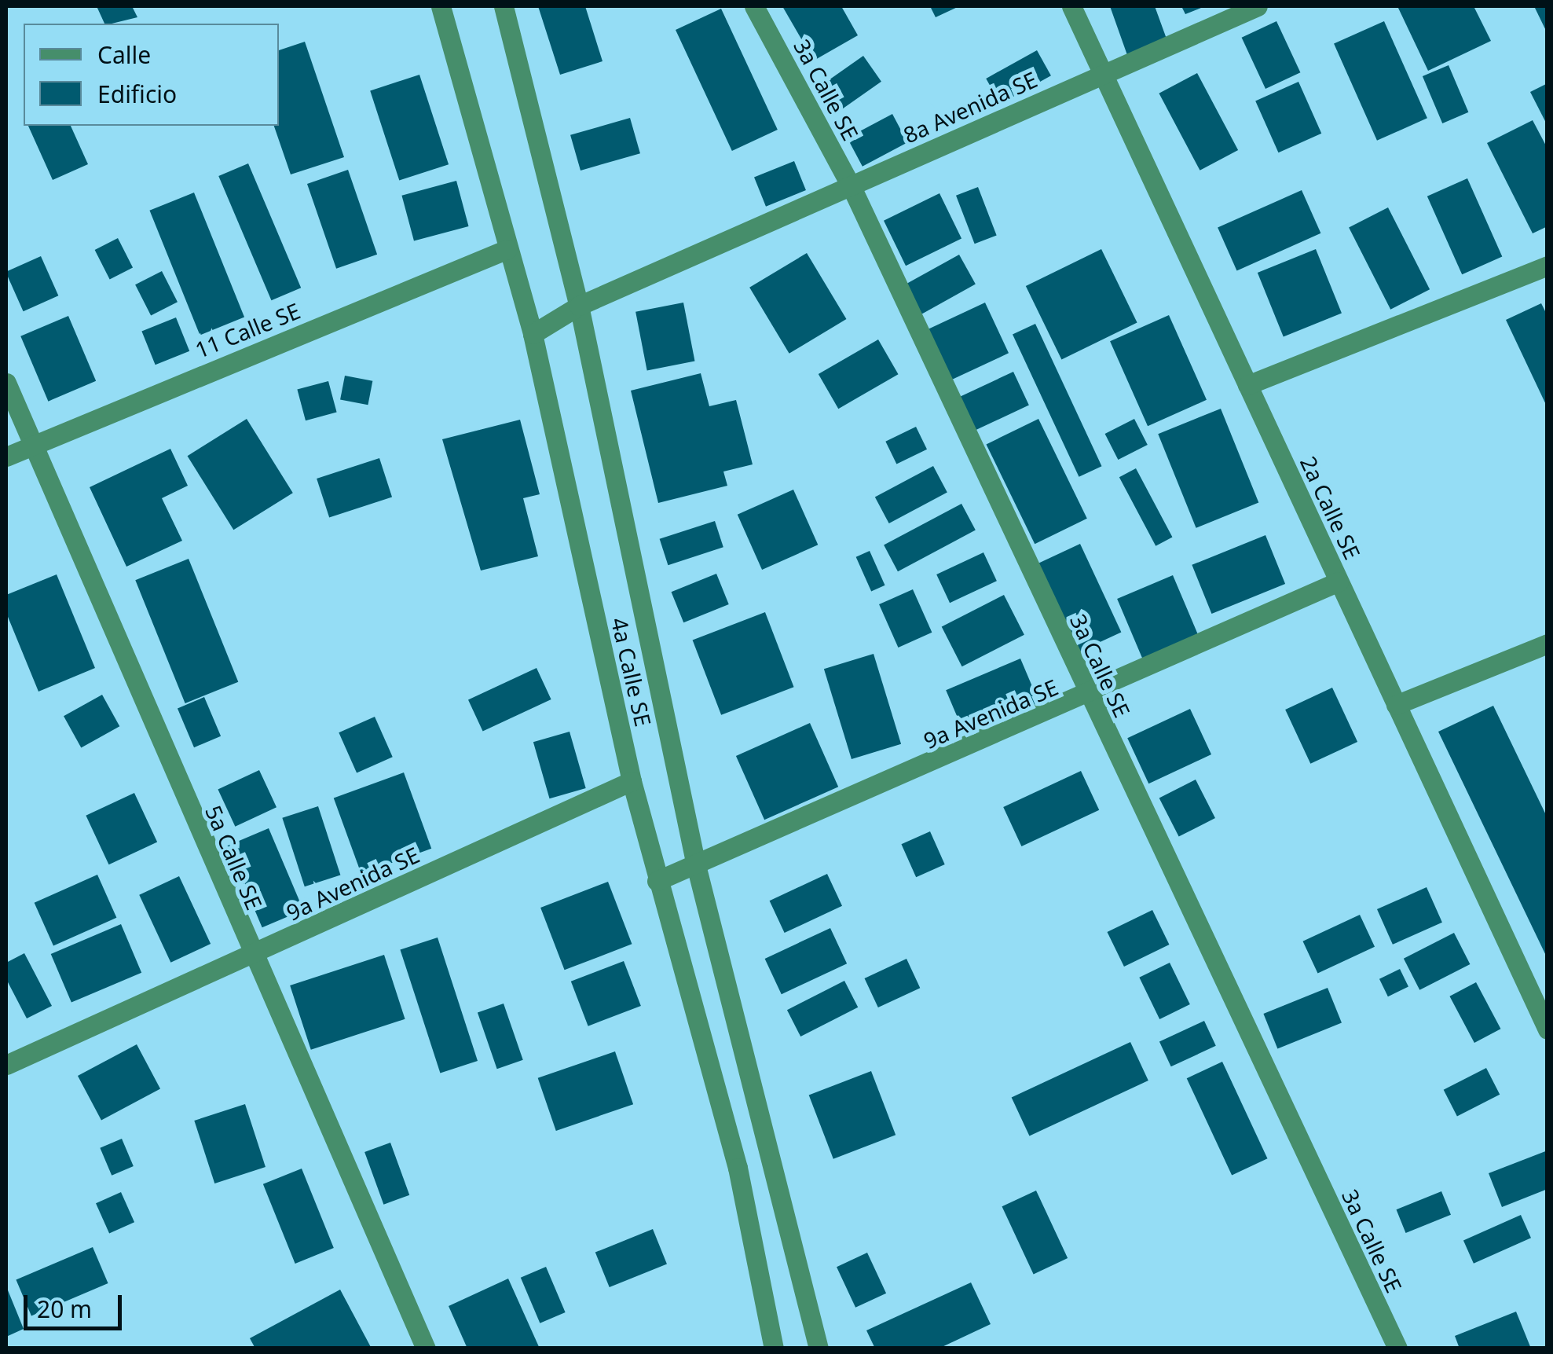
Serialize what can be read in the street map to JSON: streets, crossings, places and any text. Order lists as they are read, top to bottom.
{
  "streets": {
    "street": [
      "3a Calle SE",
      "8a Avenida SE",
      "11 Calle SE",
      "2a Calle SE",
      "4a Calle SE",
      "9a Avenida SE",
      "5a Calle SE"
    ]
  },
  "crossings": [
    ["3a Calle SE", "8a Avenida SE"],
    ["3a Calle SE", "9a Avenida SE"],
    ["8a Avenida SE", "2a Calle SE"],
    ["8a Avenida SE", "4a Calle SE"],
    ["11 Calle SE", "4a Calle SE"],
    ["11 Calle SE", "5a Calle SE"],
    ["2a Calle SE", "9a Avenida SE"],
    ["4a Calle SE", "9a Avenida SE"],
    ["9a Avenida SE", "5a Calle SE"]
  ],
  "legend": ["Calle", "Edificio"],
  "scale_bar": "20 m"
}
